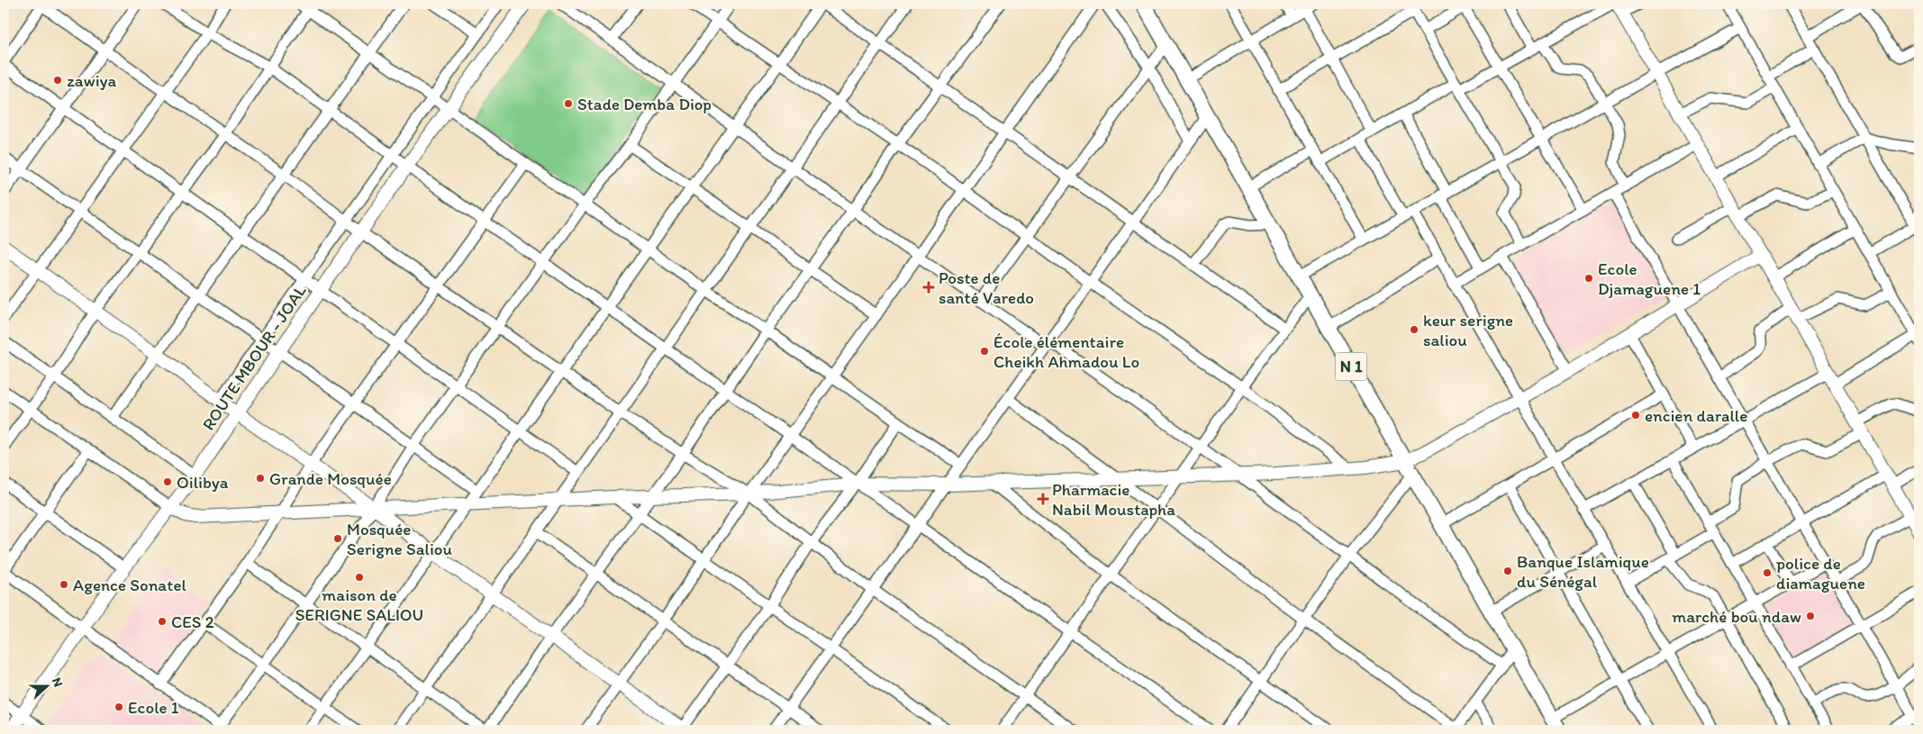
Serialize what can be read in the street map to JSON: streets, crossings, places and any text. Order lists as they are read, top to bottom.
{
  "streets": {
    "highway": ["N 1"],
    "main road": ["ROUTE MBOUR - JOAL"]
  },
  "places": {
    "other": [
      "zawiya",
      "Stade Demba Diop",
      "Ecole Djamaguene 1",
      "keur serigne saliou",
      "École élémentaire Cheikh Ahmadou Lo",
      "encien daralle",
      "Grande Mosquée",
      "Oilibya",
      "Mosquée Serigne Saliou",
      "Banque Islamique du Sénégal",
      "police de diamaguene",
      "maison de SERIGNE SALIOU",
      "Agence Sonatel",
      "marché bou ndaw",
      "CES 2",
      "Ecole 1"
    ],
    "health": ["Poste de santé Varedo", "Pharmacie Nabil Moustapha"]
  },
  "north": "right"
}
